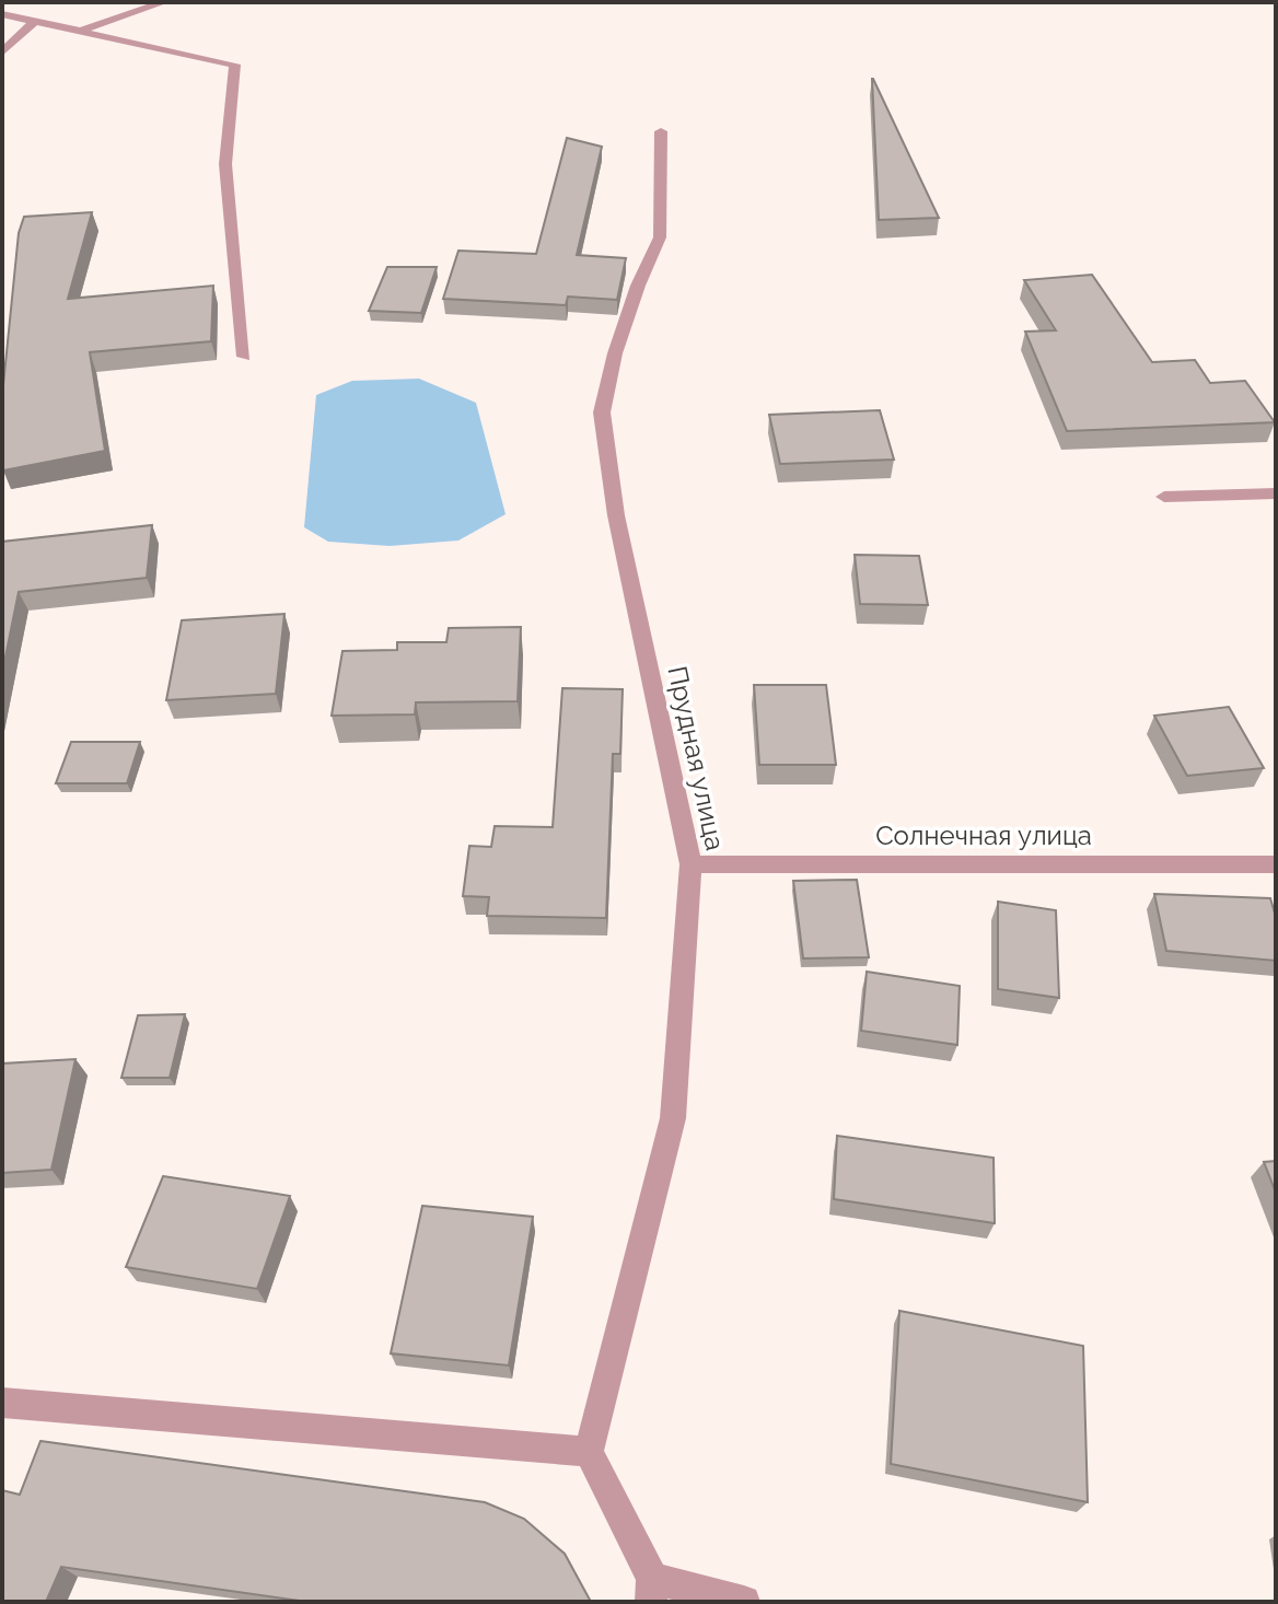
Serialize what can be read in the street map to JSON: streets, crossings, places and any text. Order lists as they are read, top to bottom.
{
  "streets": {
    "street": ["Прудная улица", "Солнечная улица"]
  },
  "crossings": [
    ["Прудная улица", "Солнечная улица"]
  ]
}
